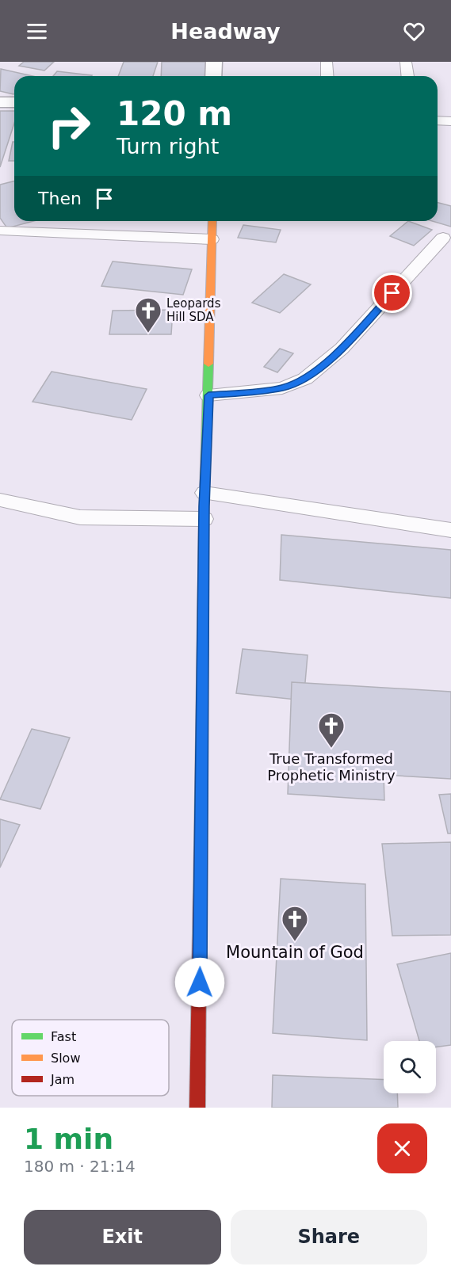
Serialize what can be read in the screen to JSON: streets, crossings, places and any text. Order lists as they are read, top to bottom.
{
  "places": {
    "church": ["Leopards Hill SDA", "True Transformed Prophetic Ministry", "Mountain of God"]
  },
  "legend": ["Fast", "Slow", "Jam"],
  "page": {
    "header": "Headway",
    "turn": ["120 m", "Turn right"],
    "then": "Then",
    "heading": ["1 min", "180 m · 21:14"],
    "buttons": ["Exit", "Share"]
  }
}
